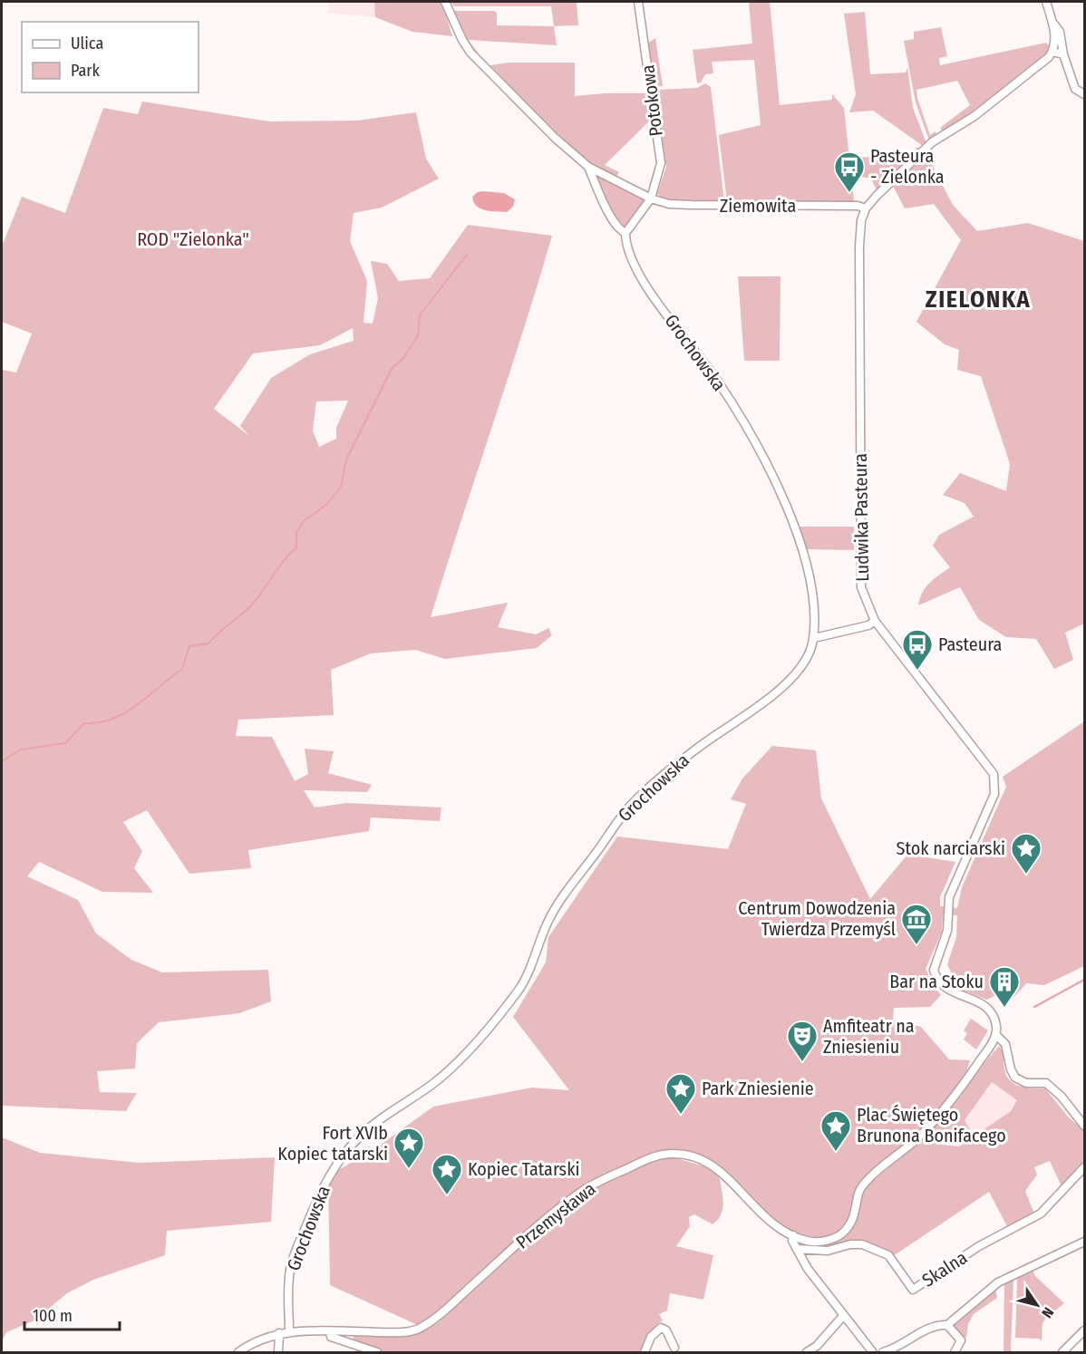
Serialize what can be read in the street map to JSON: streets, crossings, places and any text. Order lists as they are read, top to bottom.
{
  "streets": {
    "street": [
      "Potokowa",
      "Ziemowita",
      "Grochowska",
      "Ludwika Pasteura",
      "Przemysława",
      "Skalna"
    ]
  },
  "crossings": [
    ["Potokowa", "Ziemowita"],
    ["Potokowa", "Grochowska"],
    ["Ziemowita", "Grochowska"],
    ["Ziemowita", "Ludwika Pasteura"],
    ["Grochowska", "Przemysława"],
    ["Ludwika Pasteura", "Przemysława"]
  ],
  "districts": ["ZIELONKA"],
  "parks": ["ROD \"Zielonka\""],
  "places": {
    "bus stop": ["Pasteura - Zielonka", "Pasteura"],
    "place": [
      "Stok narciarski",
      "Park Zniesienie",
      "Plac Świętego Brunona Bonifacego",
      "Fort XVIb Kopiec tatarski",
      "Kopiec Tatarski"
    ],
    "museum": ["Centrum Dowodzenia Twierdza Przemyśl"],
    "building": ["Bar na Stoku"],
    "theatre": ["Amfiteatr na Zniesieniu"]
  },
  "legend": ["Ulica", "Park"],
  "scale_bar": "100 m",
  "north": "bottom right"
}
